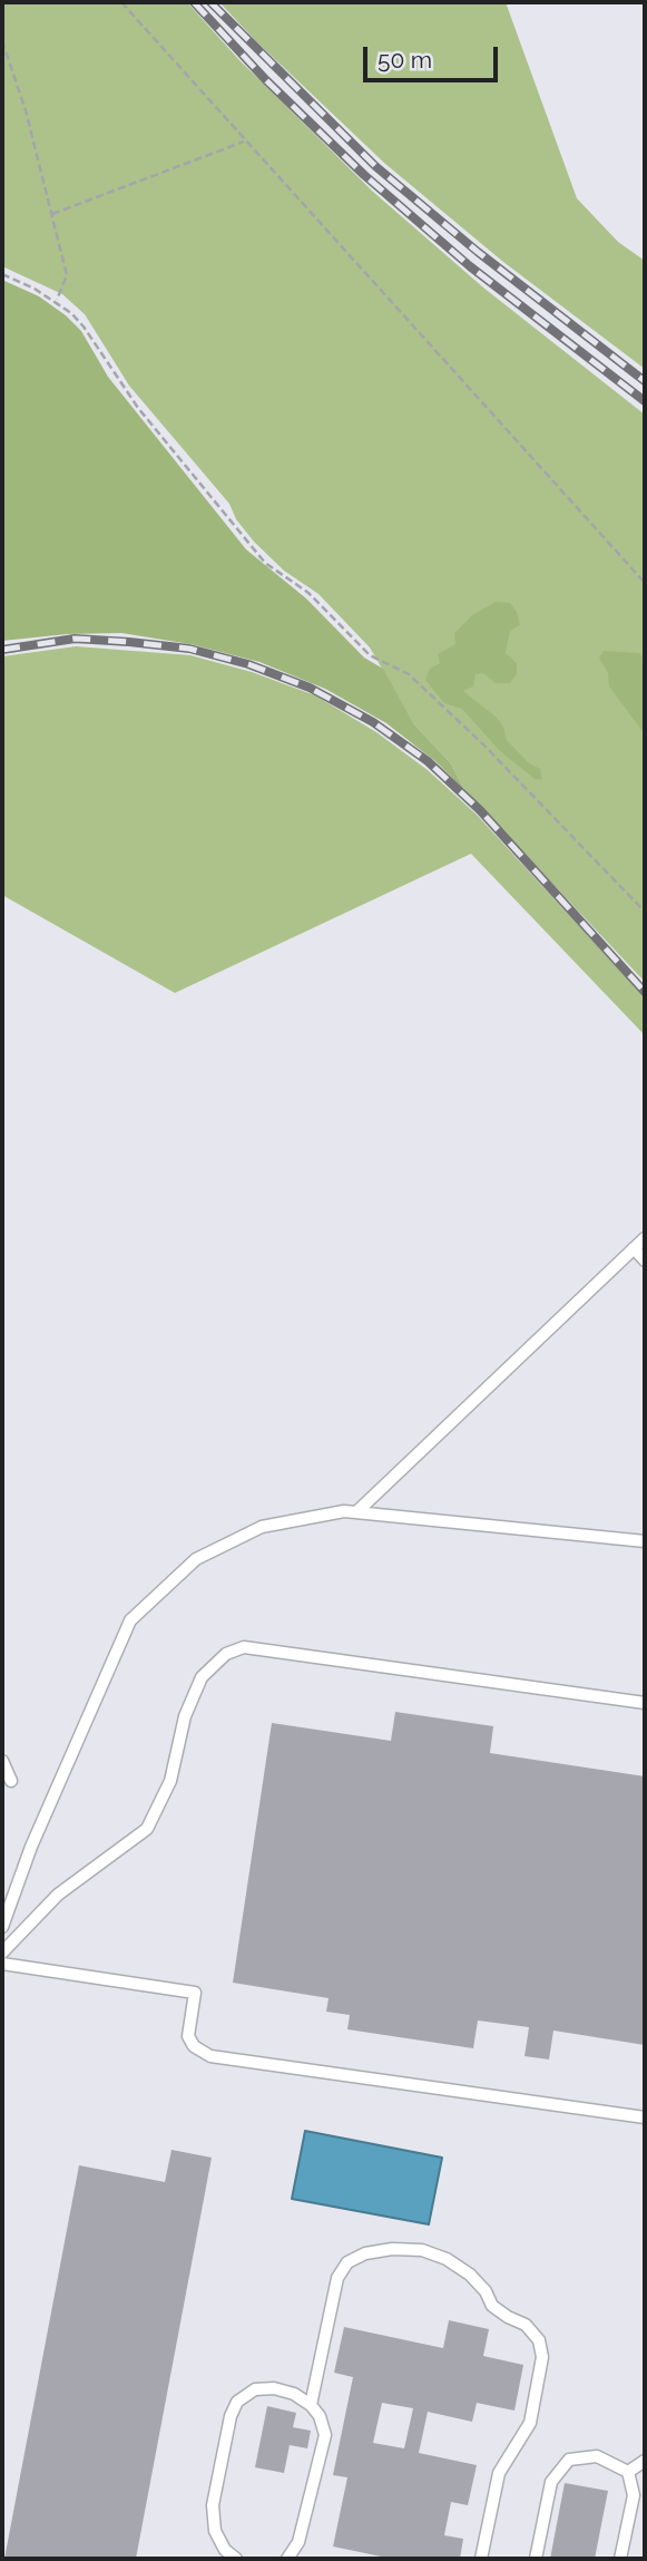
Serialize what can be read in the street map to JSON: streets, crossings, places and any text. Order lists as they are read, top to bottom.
{
  "scale_bar": "50 m"
}
